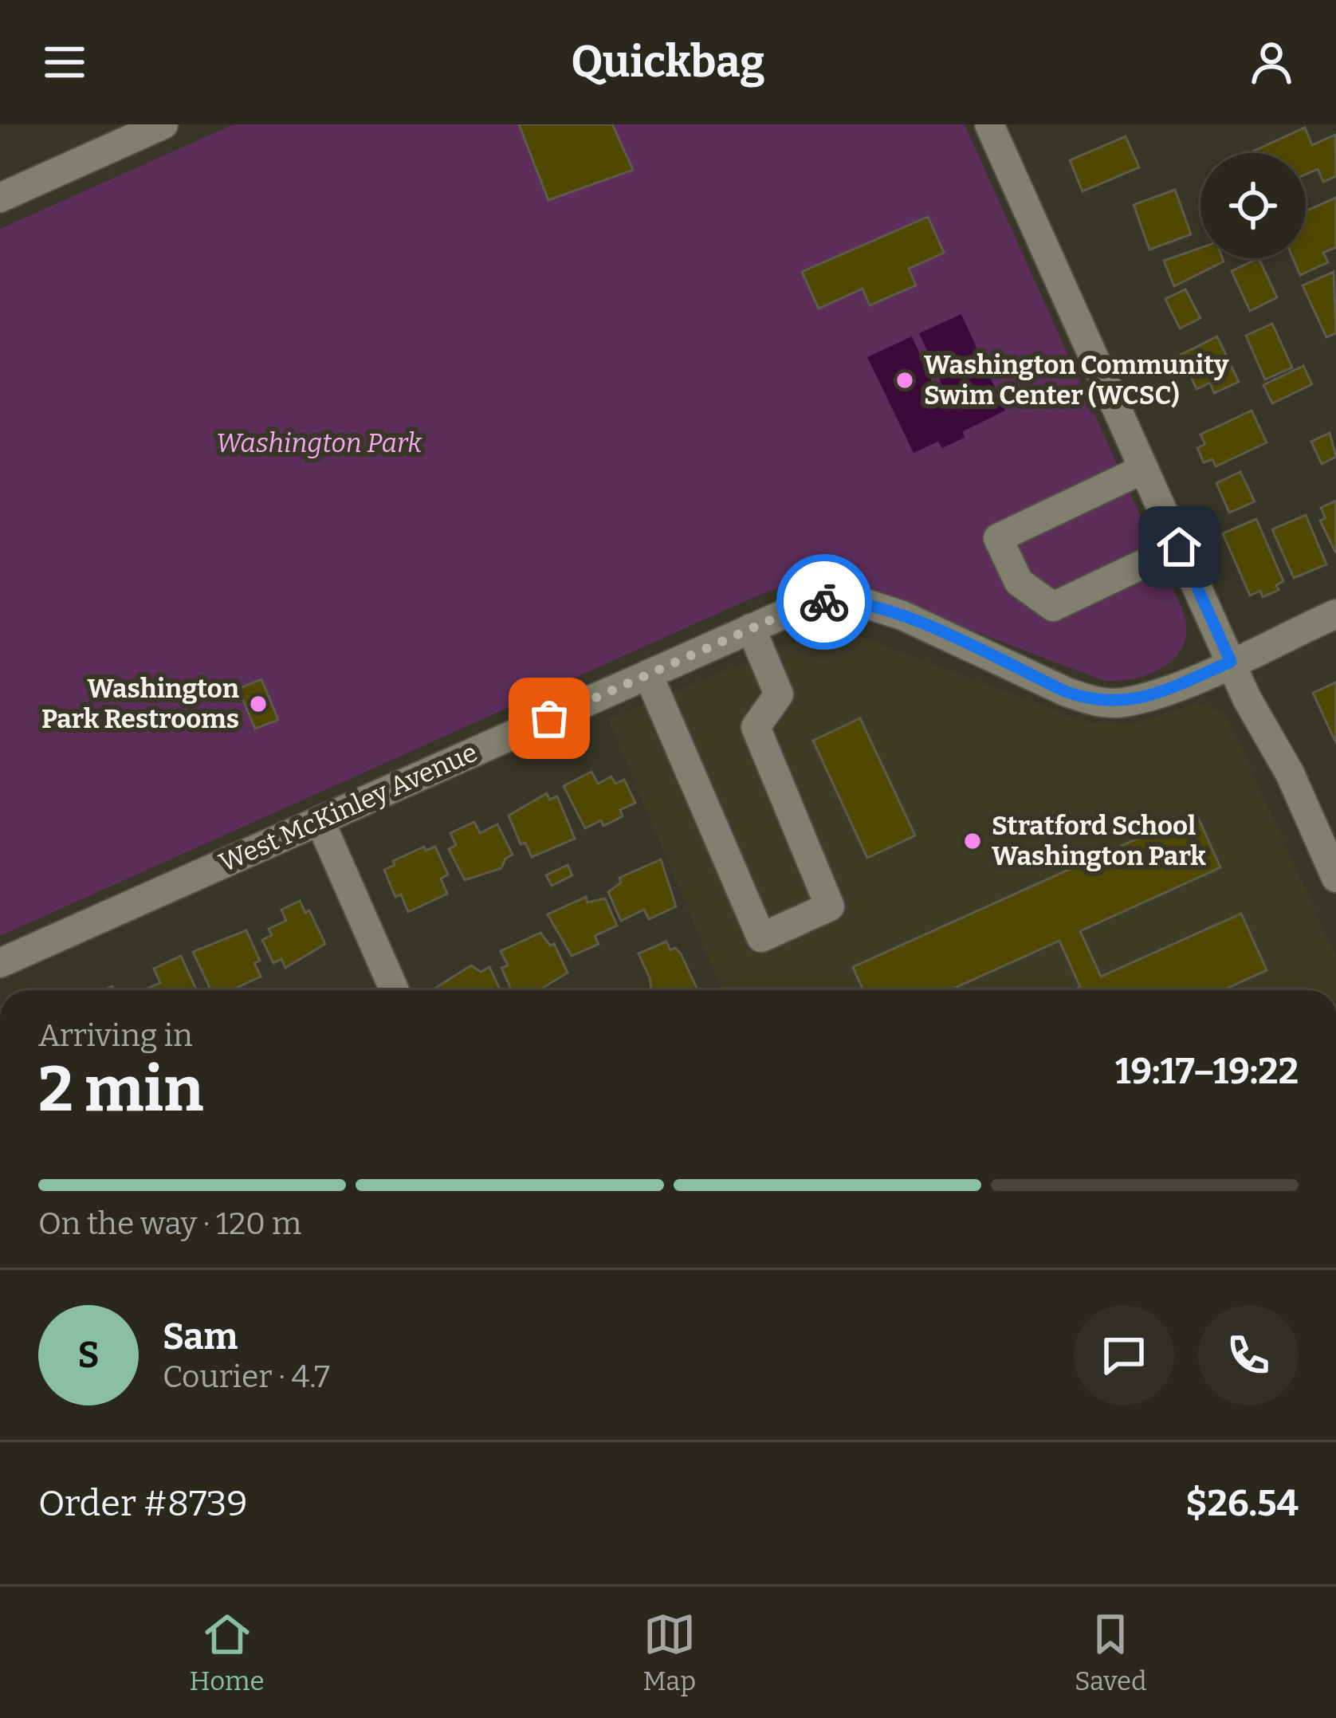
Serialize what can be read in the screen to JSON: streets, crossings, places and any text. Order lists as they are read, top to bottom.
{
  "streets": {
    "street": ["West McKinley Avenue"]
  },
  "parks": ["Washington Park"],
  "places": ["Washington Community Swim Center (WCSC)", "Washington Park Restrooms", "Stratford School Washington Park"],
  "page": {
    "header": "Quickbag",
    "heading": ["2 min", "Arriving in", "19:17–19:22"],
    "panel": [
      "Sam",
      "Courier · 4.7",
      "Order #8739",
      "$26.54"
    ],
    "bar": "On the way · 120 m",
    "round": "S",
    "tabs": ["Home", "Map", "Saved"]
  }
}
